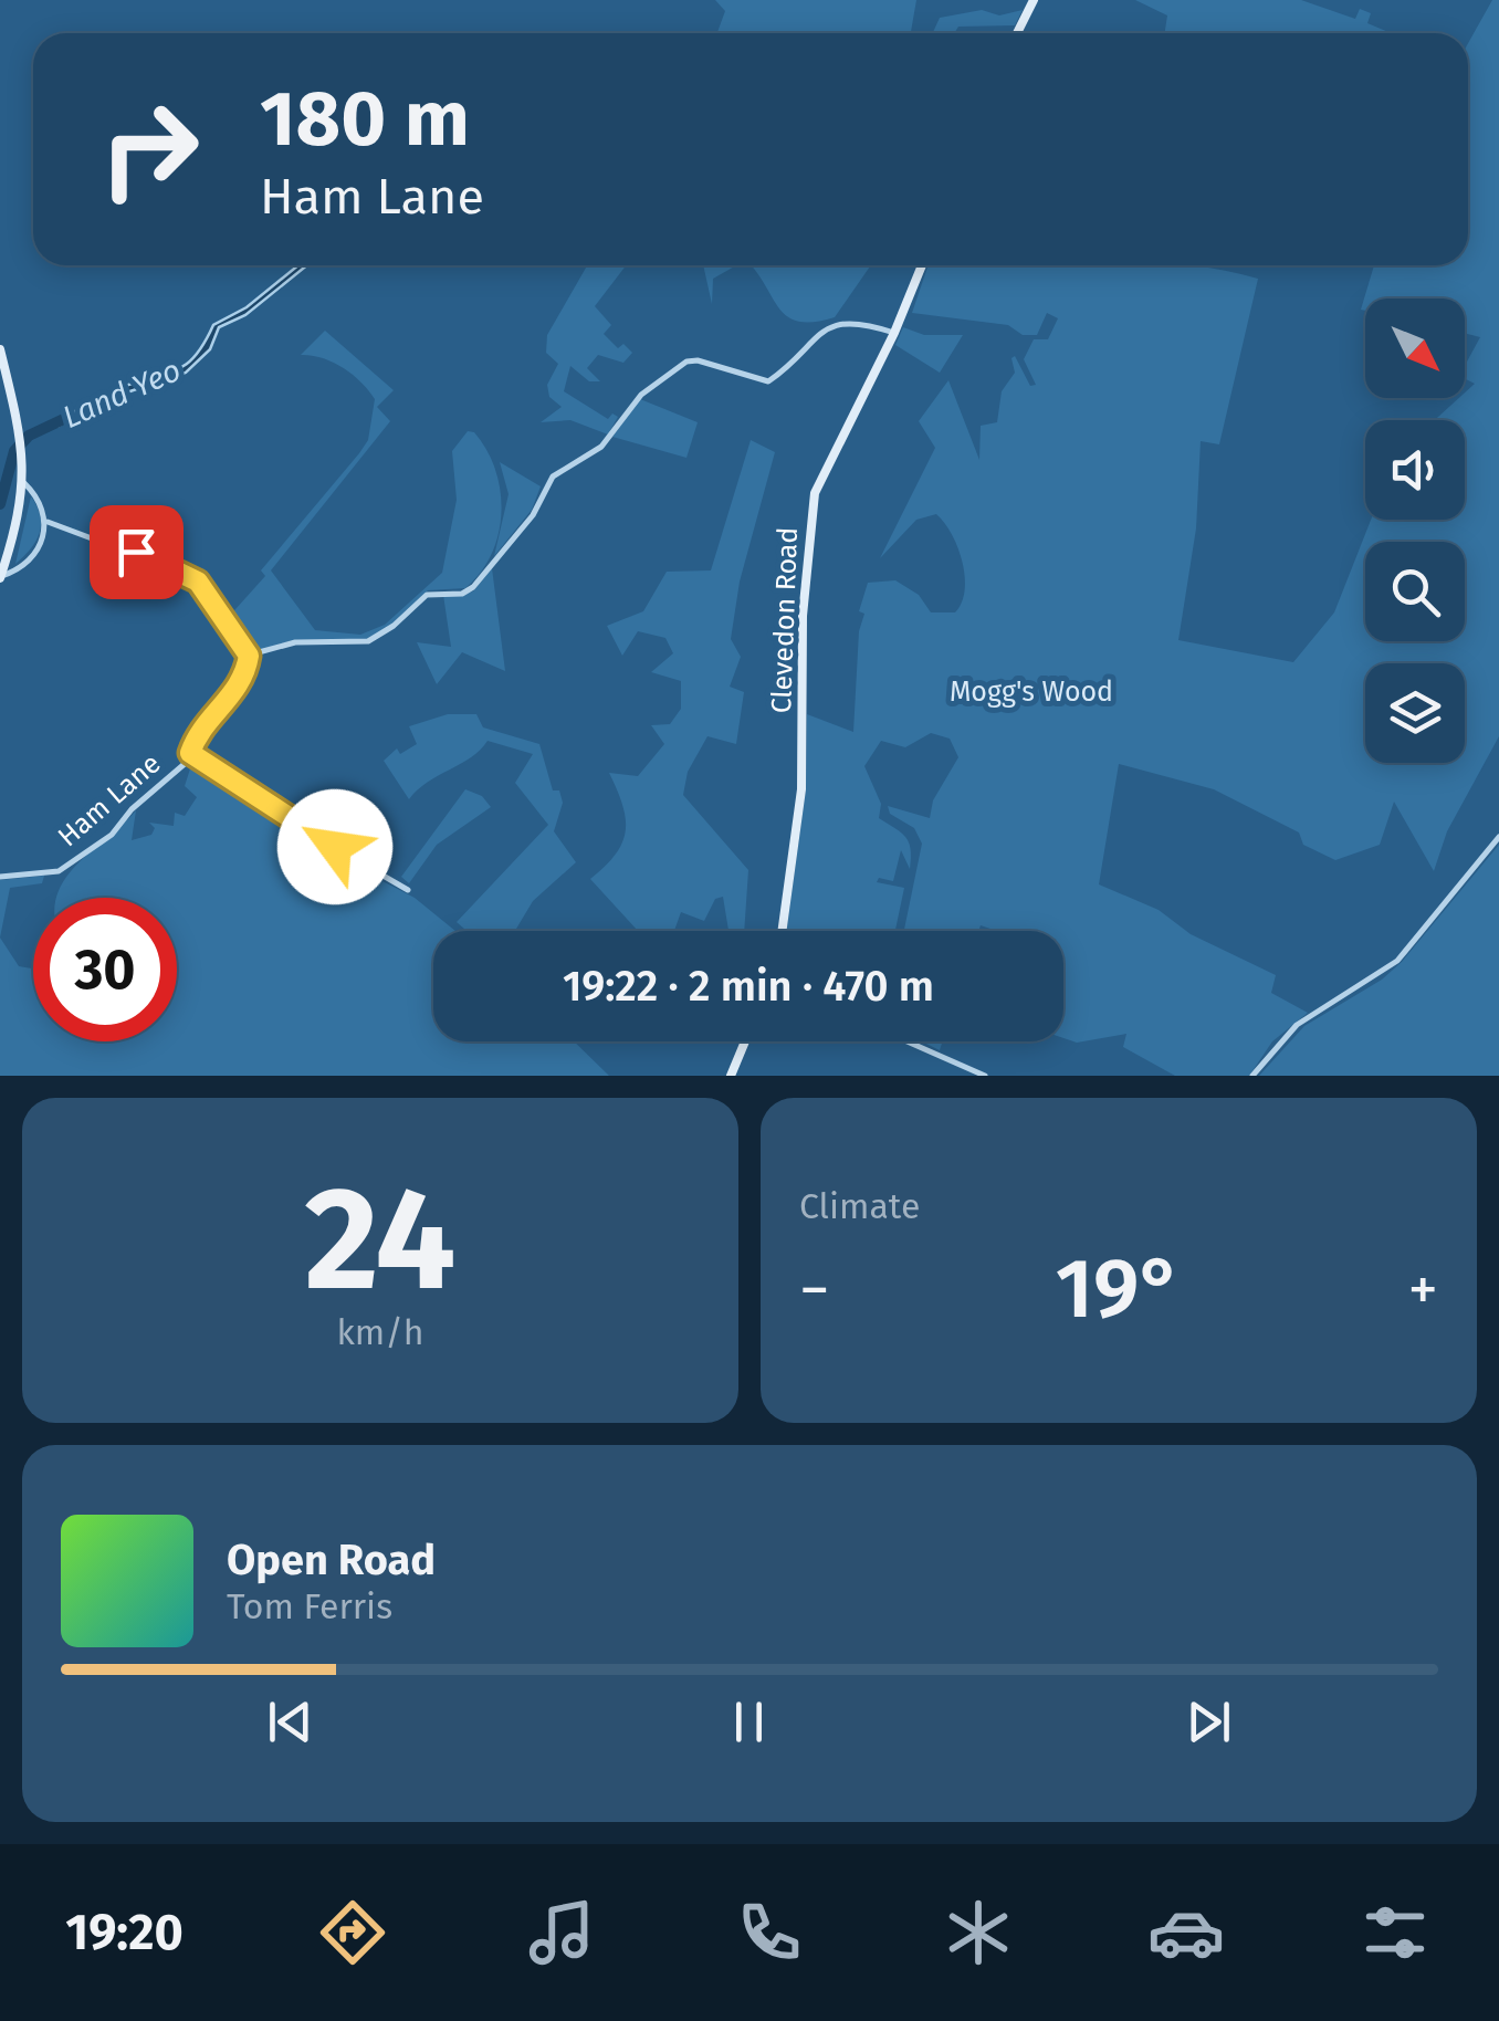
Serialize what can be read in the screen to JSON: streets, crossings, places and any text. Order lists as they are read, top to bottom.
{
  "streets": {
    "main road": ["Clevedon Road"],
    "street": ["Ham Lane"]
  },
  "water": ["Land Yeo"],
  "parks": ["Mogg's Wood"],
  "north": "bottom right",
  "page": {
    "turn": ["180 m", "Ham Lane"],
    "limit": "30",
    "trip": "19:22 · 2 min · 470 m",
    "tile": [
      ["24", "km/h"],
      "Climate"
    ],
    "heat": ["−", "19°", "+"],
    "song": ["Open Road", "Tom Ferris"],
    "tabs": "19:20"
  }
}
